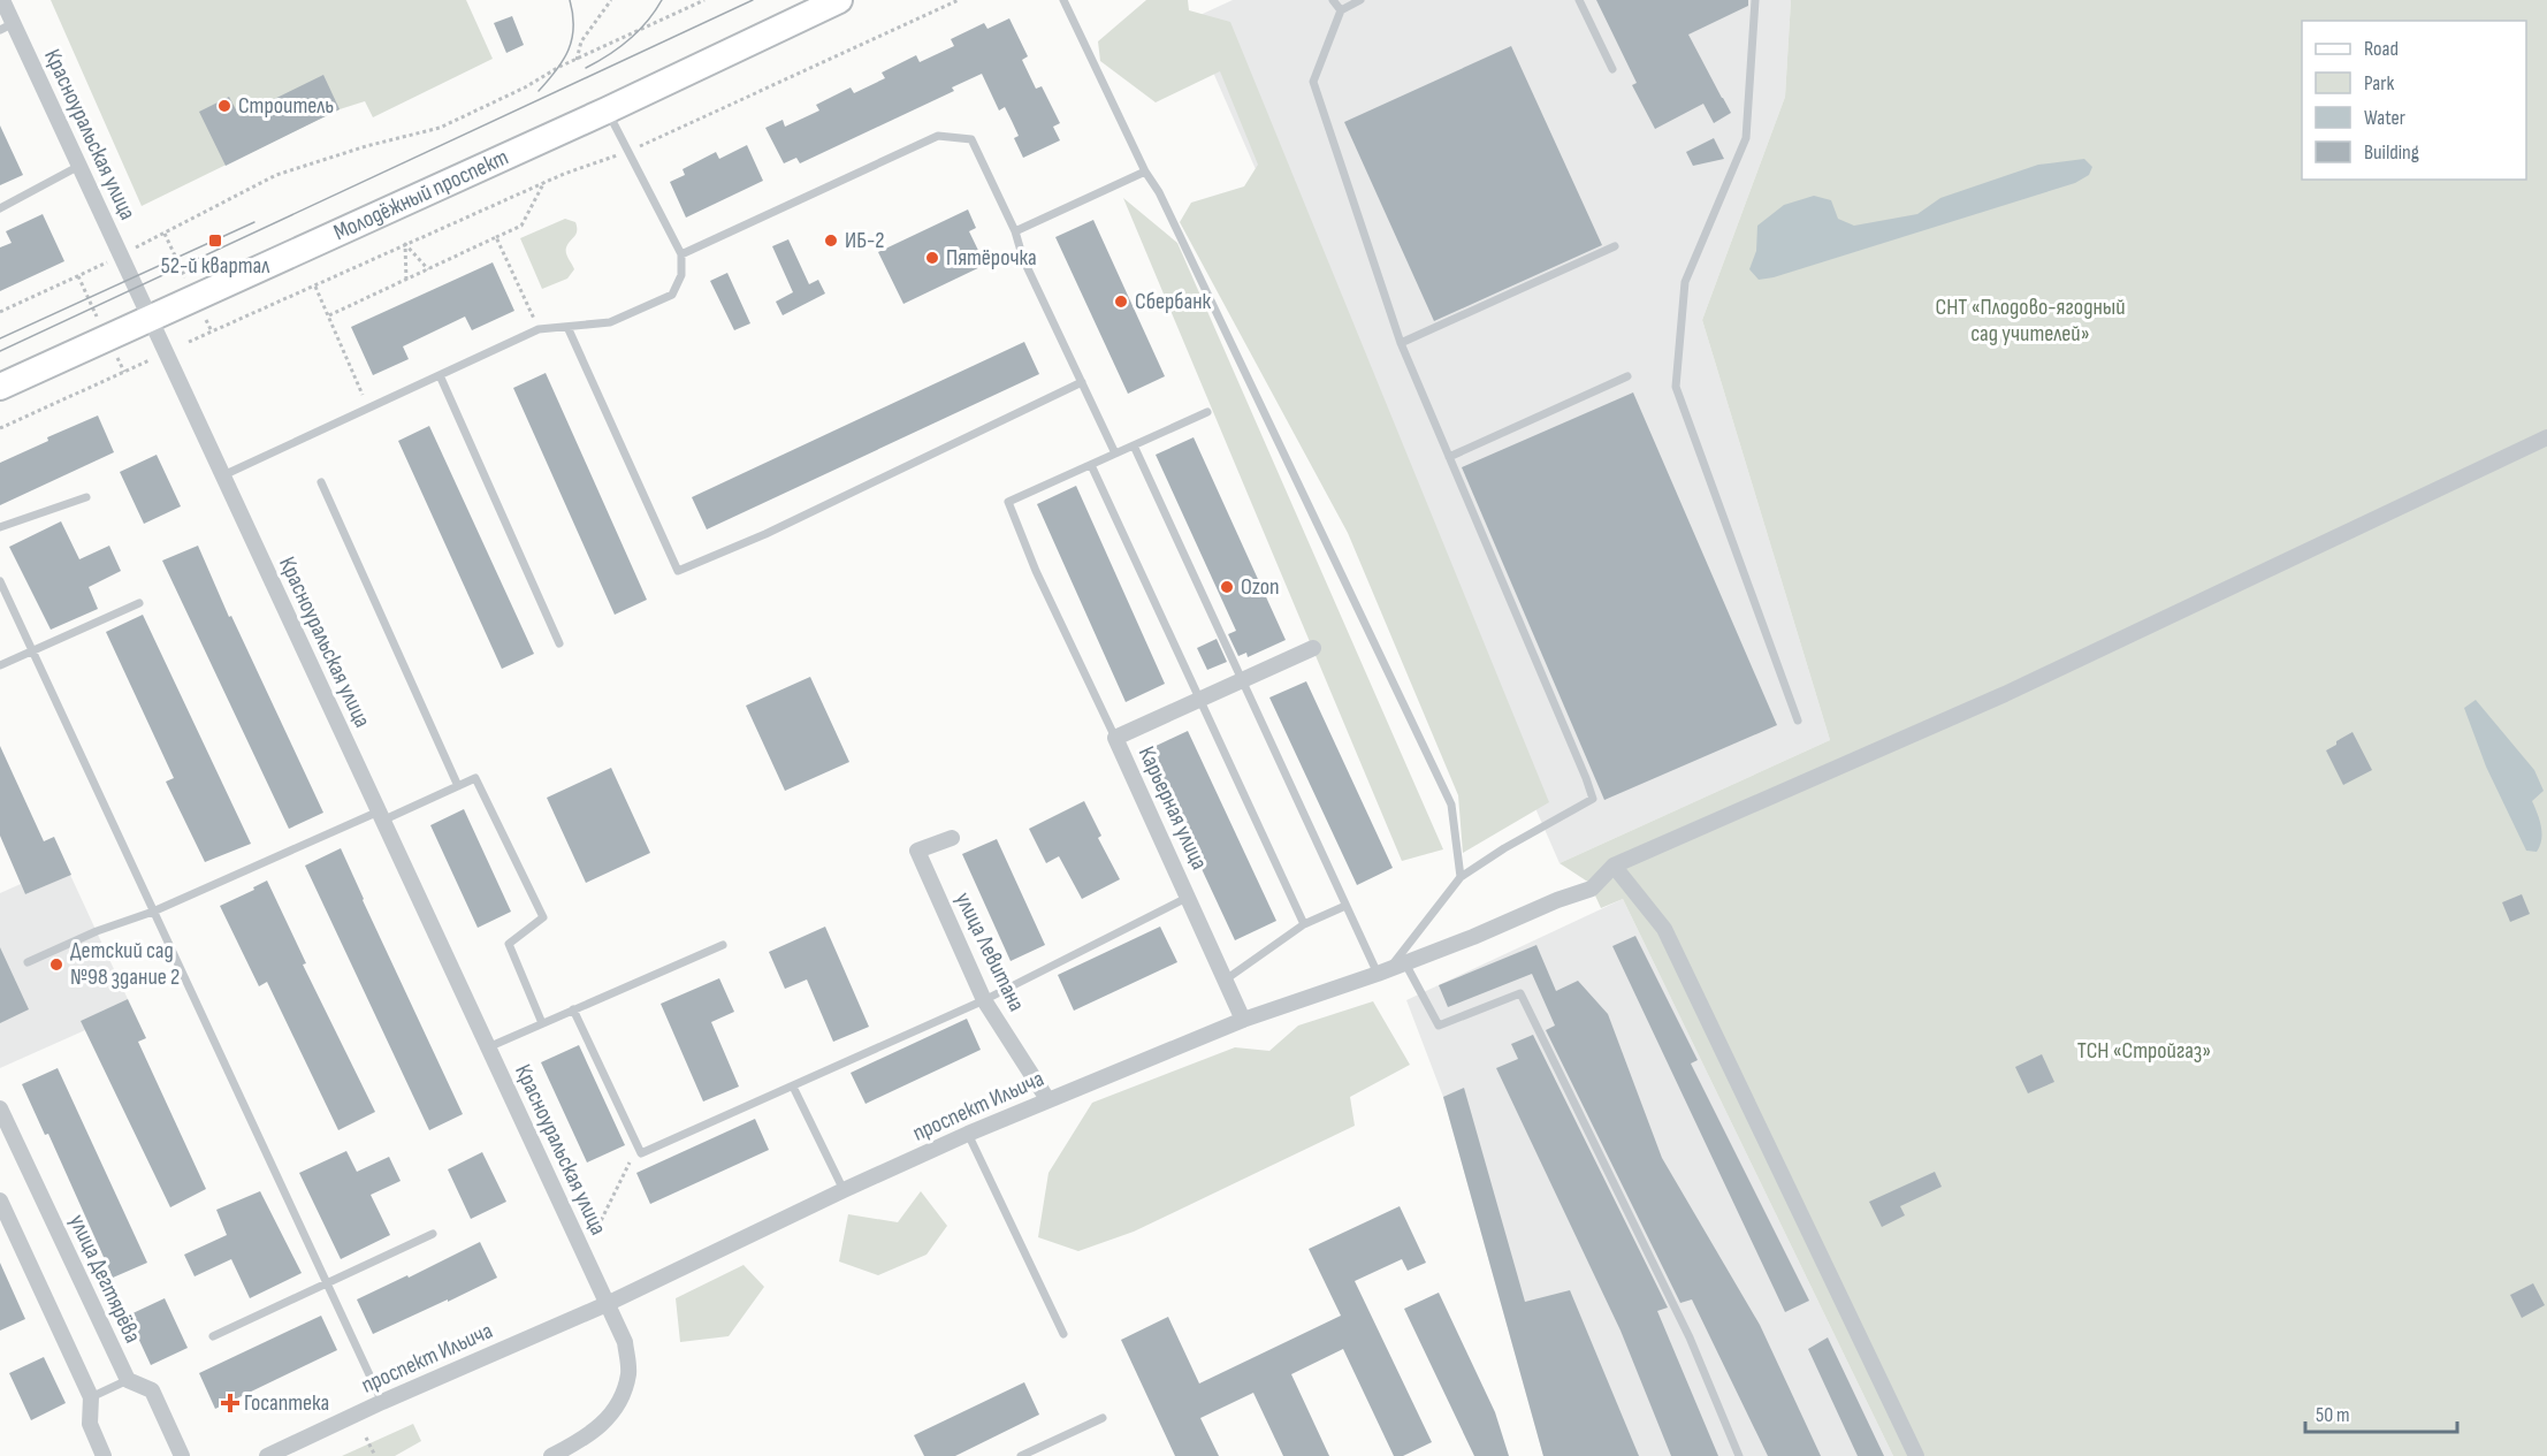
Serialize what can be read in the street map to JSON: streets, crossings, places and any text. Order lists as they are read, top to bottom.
{
  "streets": {
    "main road": ["Молодёжный проспект"],
    "street": [
      "Красноуральская улица",
      "Карьерная улица",
      "улица Левитана",
      "проспект Ильича",
      "улица Дегтярёва"
    ]
  },
  "crossings": [
    ["Красноуральская улица", "Молодёжный проспект"],
    ["Красноуральская улица", "проспект Ильича"],
    ["Карьерная улица", "проспект Ильича"],
    ["улица Левитана", "проспект Ильича"]
  ],
  "parks": ["СНТ «Плодово-ягодный сад учителей»", "ТСН «Стройгаз»"],
  "places": {
    "other": [
      "Строитель",
      "ИБ-2",
      "Пятёрочка",
      "Сбербанк",
      "Ozon",
      "Детский сад №98 здание 2"
    ],
    "transit": ["52-й квартал"],
    "health": ["Госаптека"]
  },
  "legend": [
    "Road",
    "Park",
    "Water",
    "Building"
  ],
  "scale_bar": "50 m"
}
